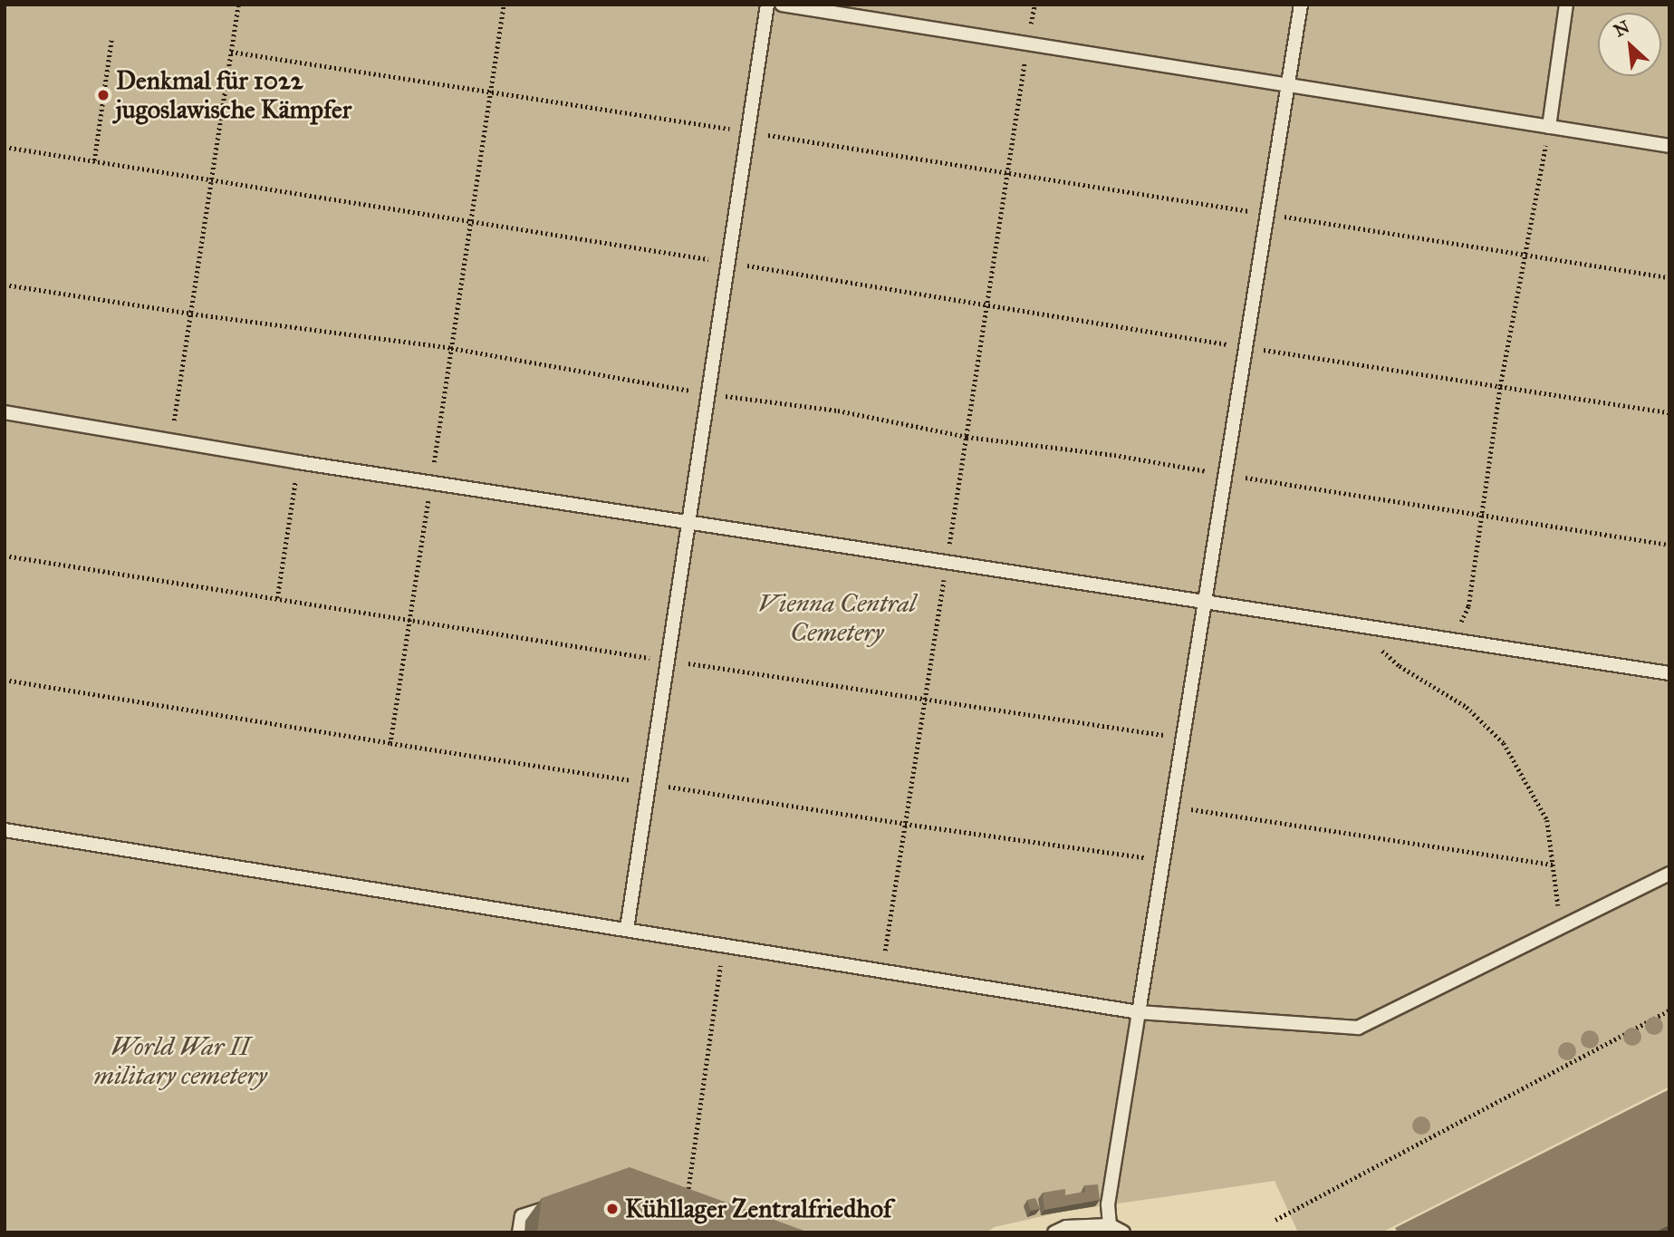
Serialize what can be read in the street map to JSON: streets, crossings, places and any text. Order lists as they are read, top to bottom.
{
  "parks": ["Vienna Central Cemetery", "World War II military cemetery"],
  "places": ["Denkmal für 1022 jugoslawische Kämpfer", "Kühllager Zentralfriedhof"],
  "north": "top left"
}
